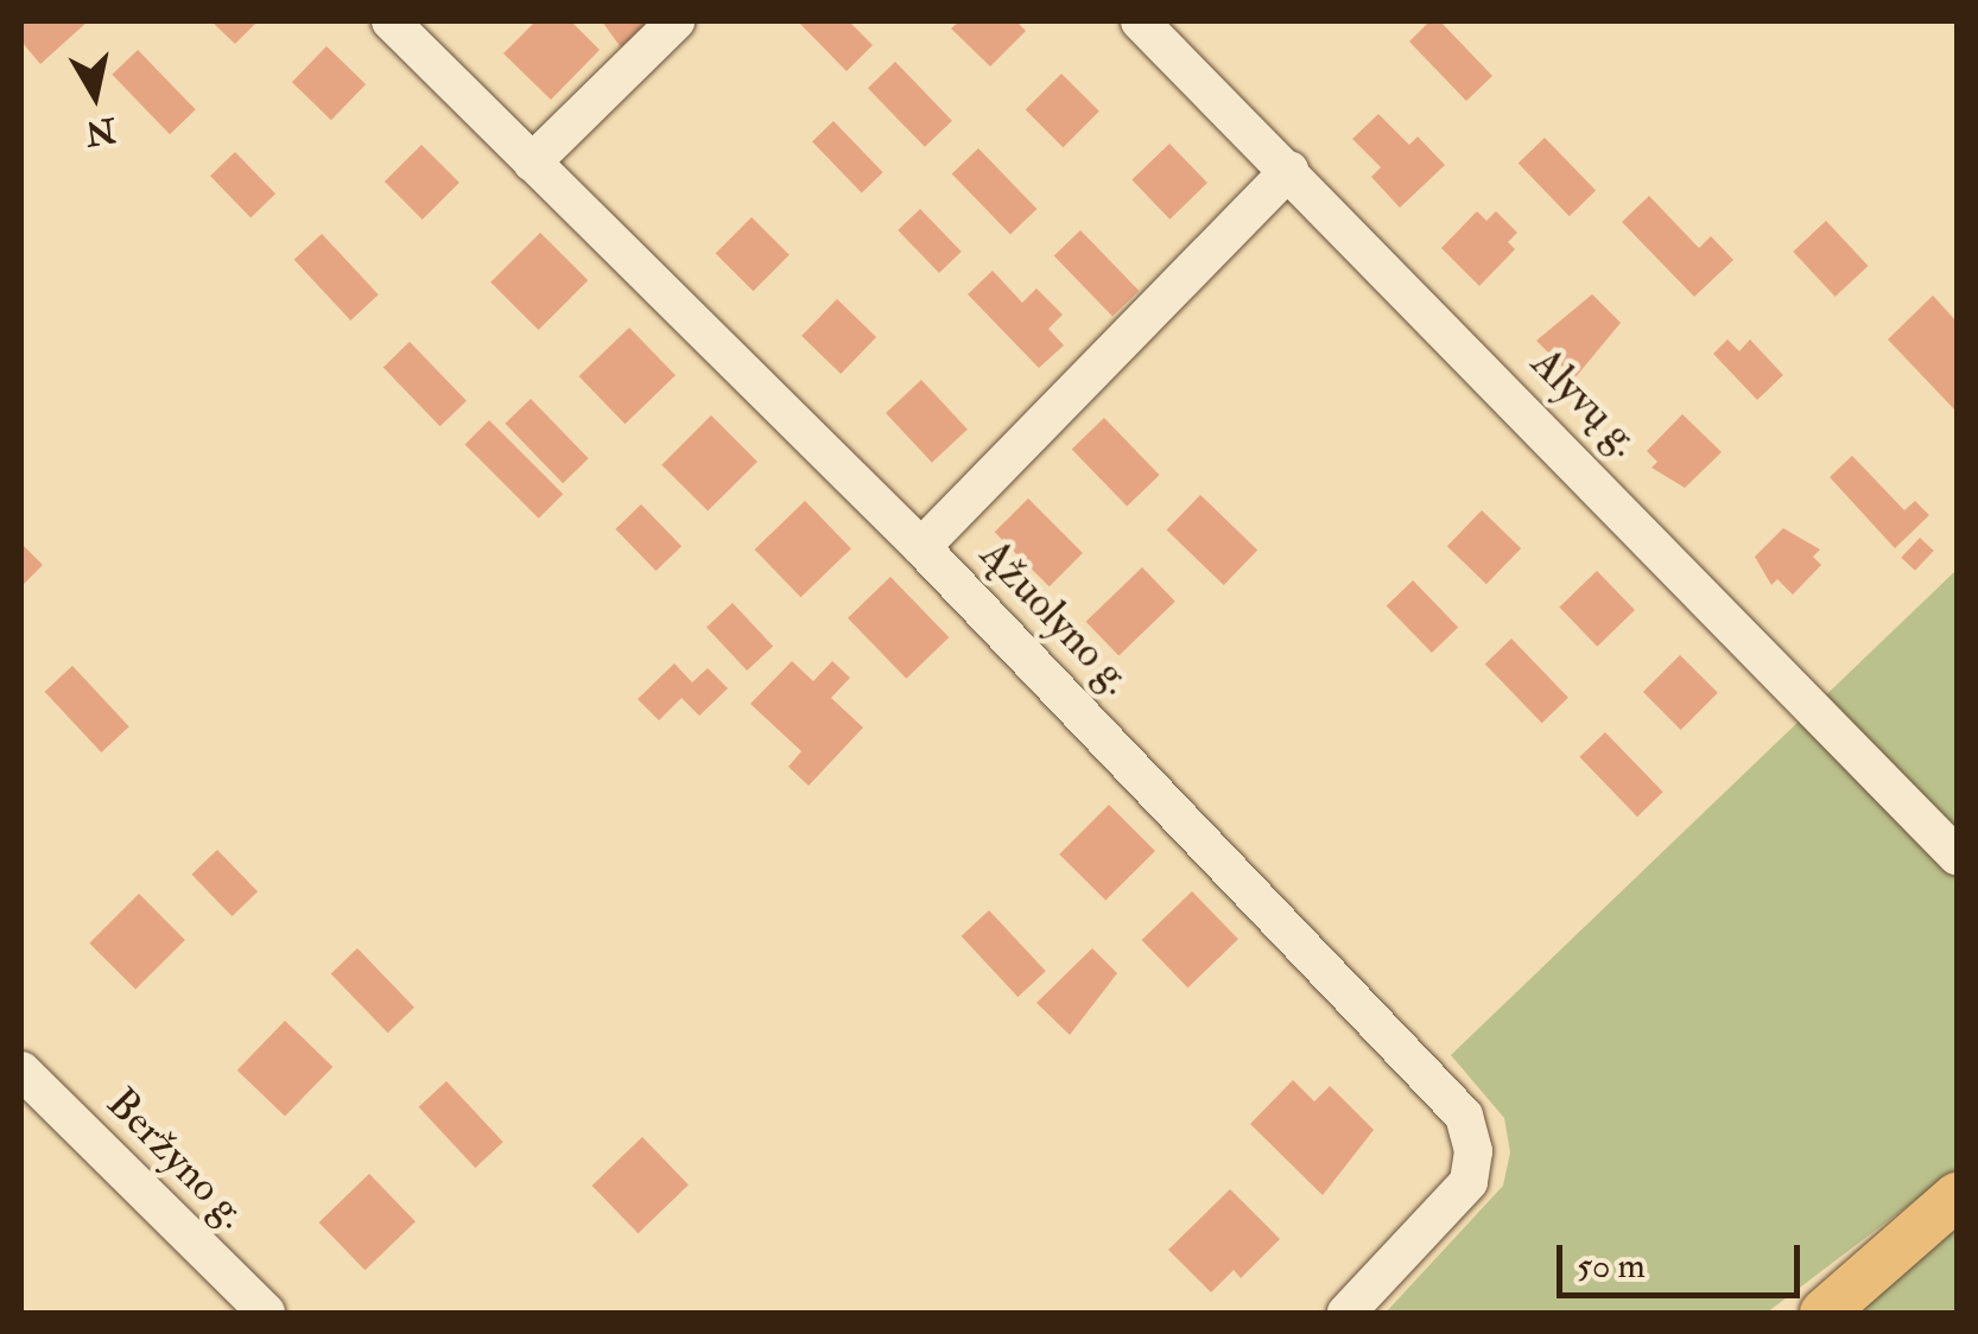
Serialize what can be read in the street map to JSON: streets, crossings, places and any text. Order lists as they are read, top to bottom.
{
  "streets": {
    "street": ["Alyvų g.", "Ąžuolyno g.", "Beržyno g."]
  },
  "scale_bar": "50 m",
  "north": "bottom"
}
